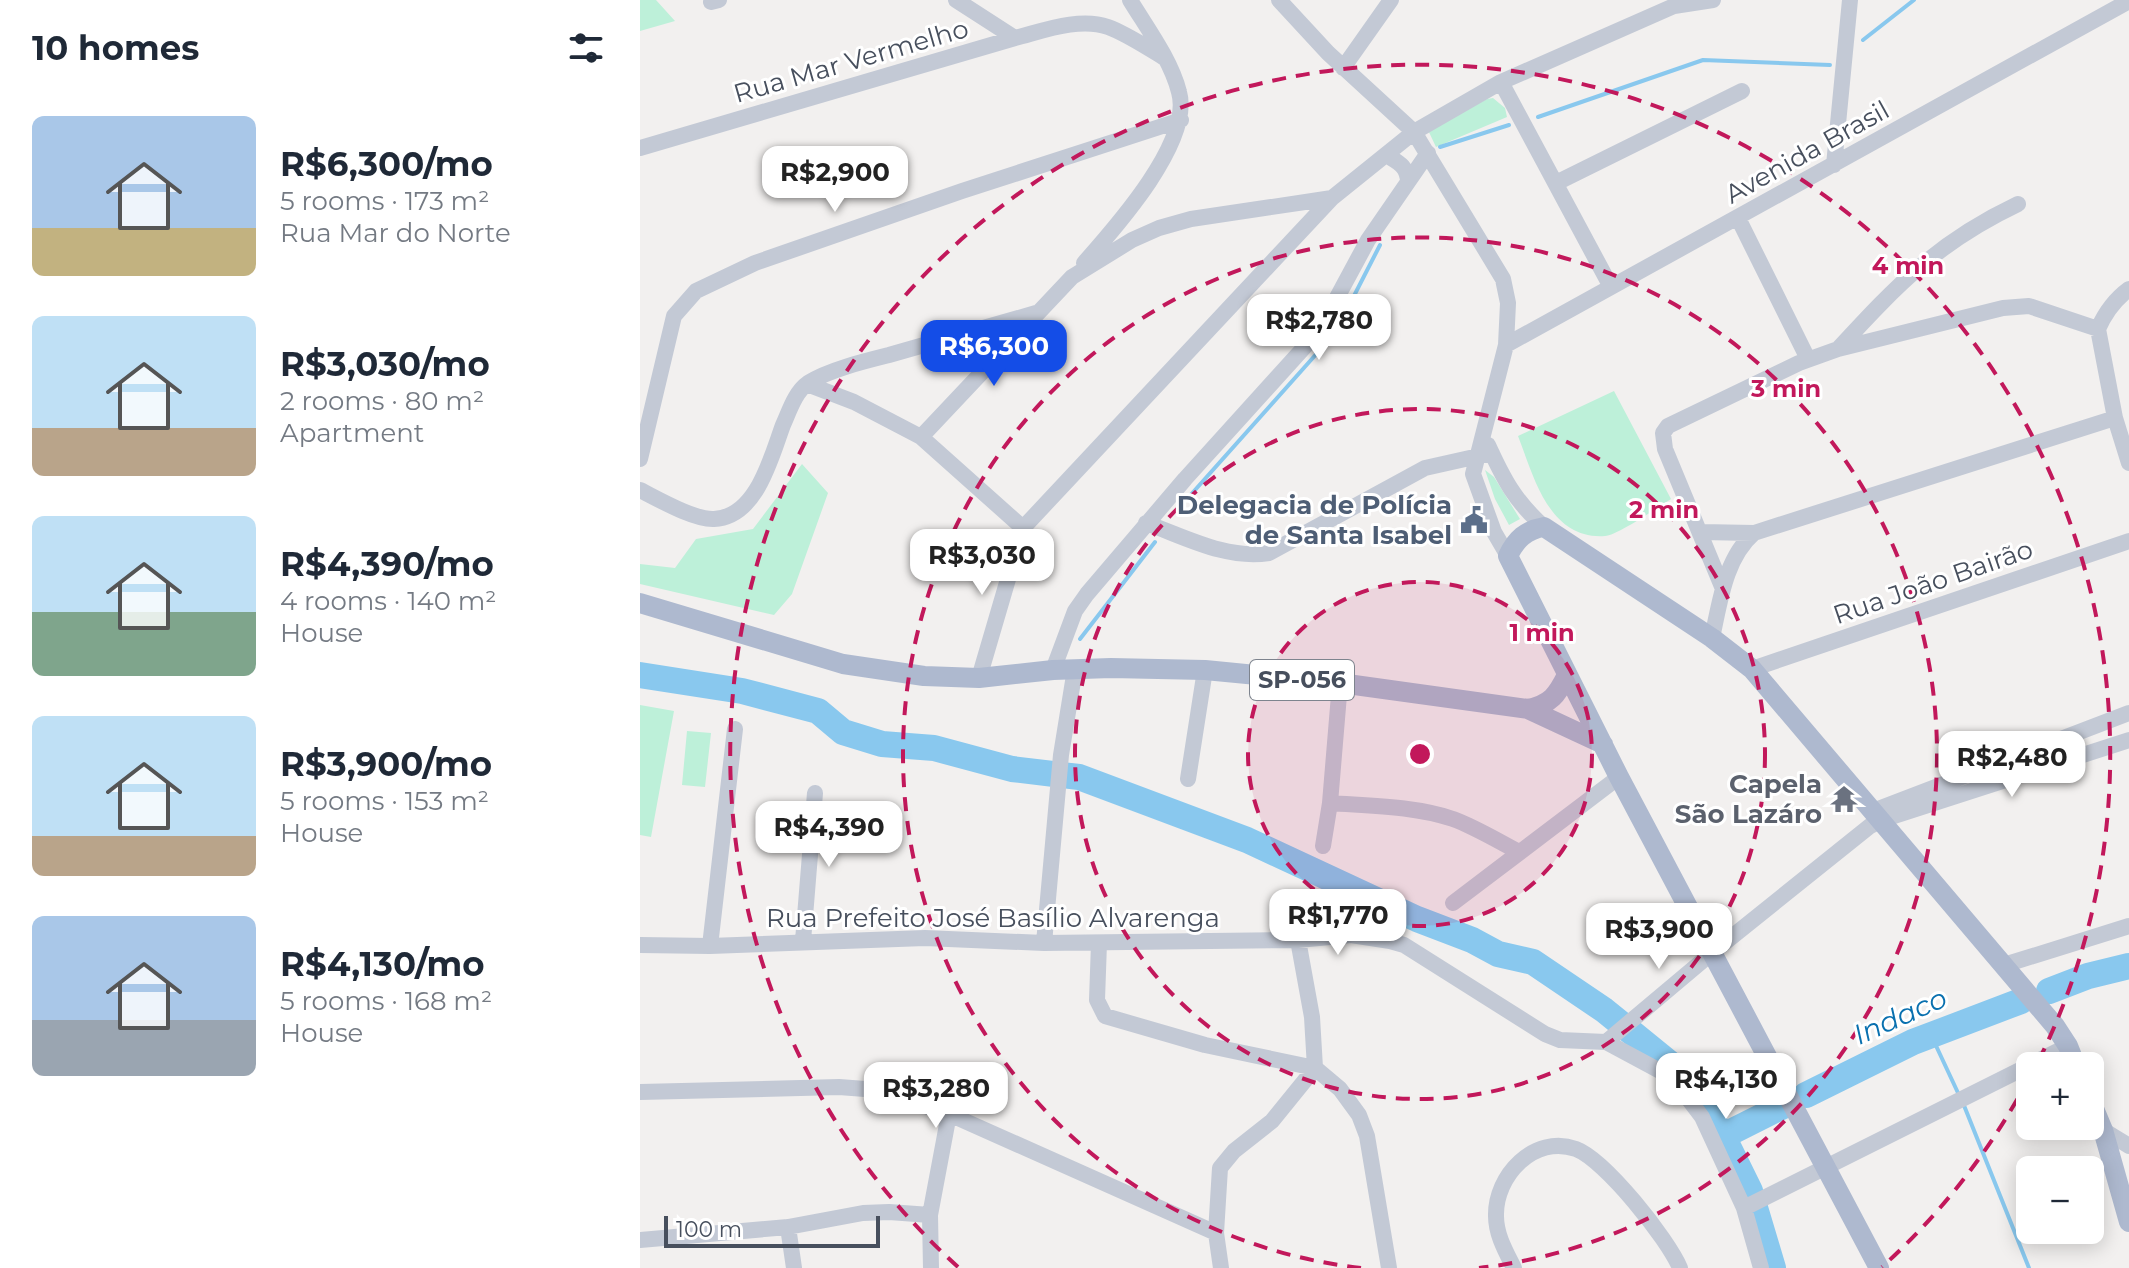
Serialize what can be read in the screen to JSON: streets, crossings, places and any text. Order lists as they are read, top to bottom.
{
  "streets": {
    "main road": ["SP-056"],
    "street": [
      "Rua Mar Vermelho",
      "Avenida Brasil",
      "Rua João Bairão",
      "Rua Prefeito José Basílio Alvarenga"
    ]
  },
  "water": ["Indaco"],
  "places": {
    "public building": ["Delegacia de Polícia de Santa Isabel"],
    "temple": ["Capela São Lazáro"]
  },
  "scale_bar": "100 m",
  "page": {
    "heading": "10 homes",
    "list": [
      {
        "name": "R$6,300/mo",
        "note": "5 rooms · 173 m² · Rua Mar do Norte"
      },
      {
        "name": "R$3,030/mo",
        "note": "2 rooms · 80 m² · Apartment"
      },
      {
        "name": "R$4,390/mo",
        "note": "4 rooms · 140 m² · House"
      },
      {
        "name": "R$3,900/mo",
        "note": "5 rooms · 153 m² · House"
      },
      {
        "name": "R$4,130/mo",
        "note": "5 rooms · 168 m² · House"
      }
    ],
    "price": [
      "R$2,900",
      "R$2,780",
      "R$6,300",
      "R$3,030",
      "R$2,480",
      "R$4,390",
      "R$1,770",
      "R$3,900",
      "R$4,130",
      "R$3,280"
    ],
    "map_buttons": ["+", "−"],
    "scale": "100 m"
  },
  "rings": [
    "4 min",
    "3 min",
    "2 min",
    "1 min"
  ]
}
